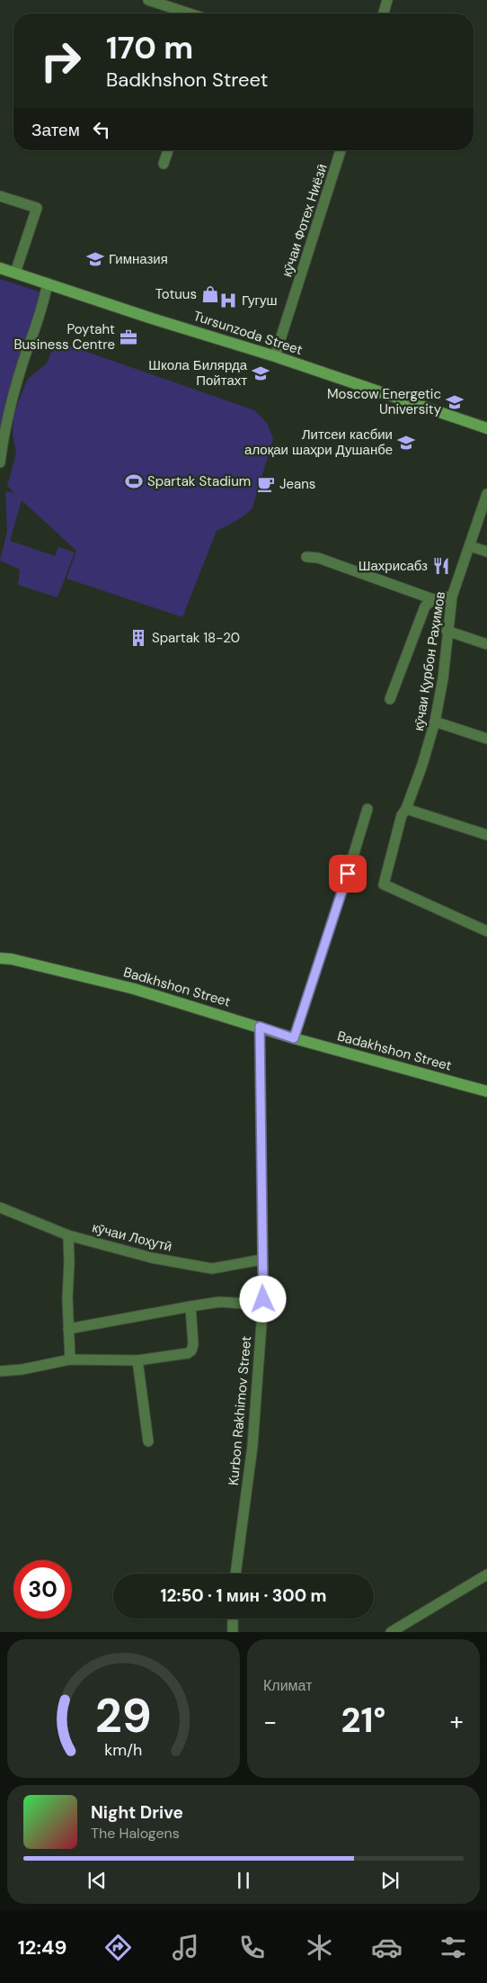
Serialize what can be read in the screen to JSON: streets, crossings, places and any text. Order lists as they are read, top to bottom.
{
  "streets": {
    "main road": ["Tursunzoda Street", "Badkhshon Street", "Badakhshon Street"],
    "street": [
      "кӯчаи Фотех Ниёзӣ",
      "кӯчаи Қурбон Раҳимов",
      "кӯчаи Лоҳутӣ",
      "Kurbon Rakhimov Street"
    ]
  },
  "crossings": [
    ["кӯчаи Фотех Ниёзӣ", "Tursunzoda Street"],
    ["Badkhshon Street", "Badakhshon Street"],
    ["Badkhshon Street", "Kurbon Rakhimov Street"],
    ["кӯчаи Лоҳутӣ", "Kurbon Rakhimov Street"]
  ],
  "places": {
    "school or university": [
      "Гимназия",
      "Школа Билярда Пойтахт",
      "Moscow Energetic University",
      "Литсеи касбии алоқаи шаҳри Душанбе"
    ],
    "shop": ["Totuus"],
    "hospital": ["Гугуш"],
    "office": ["Poytaht Business Centre"],
    "sports": ["Spartak Stadium"],
    "cafe": ["Jeans"],
    "restaurant": ["Шахрисабз"],
    "building": ["Spartak 18-20"]
  },
  "page": {
    "turn": ["170 m", "Badkhshon Street"],
    "then": "Затем",
    "limit": "30",
    "trip": "12:50 · 1 мин · 300 m",
    "tile": "Климат",
    "heat": ["−", "21°", "+"],
    "song": ["Night Drive", "The Halogens"],
    "tabs": "12:49",
    "gauge": ["29", "km/h"]
  }
}
